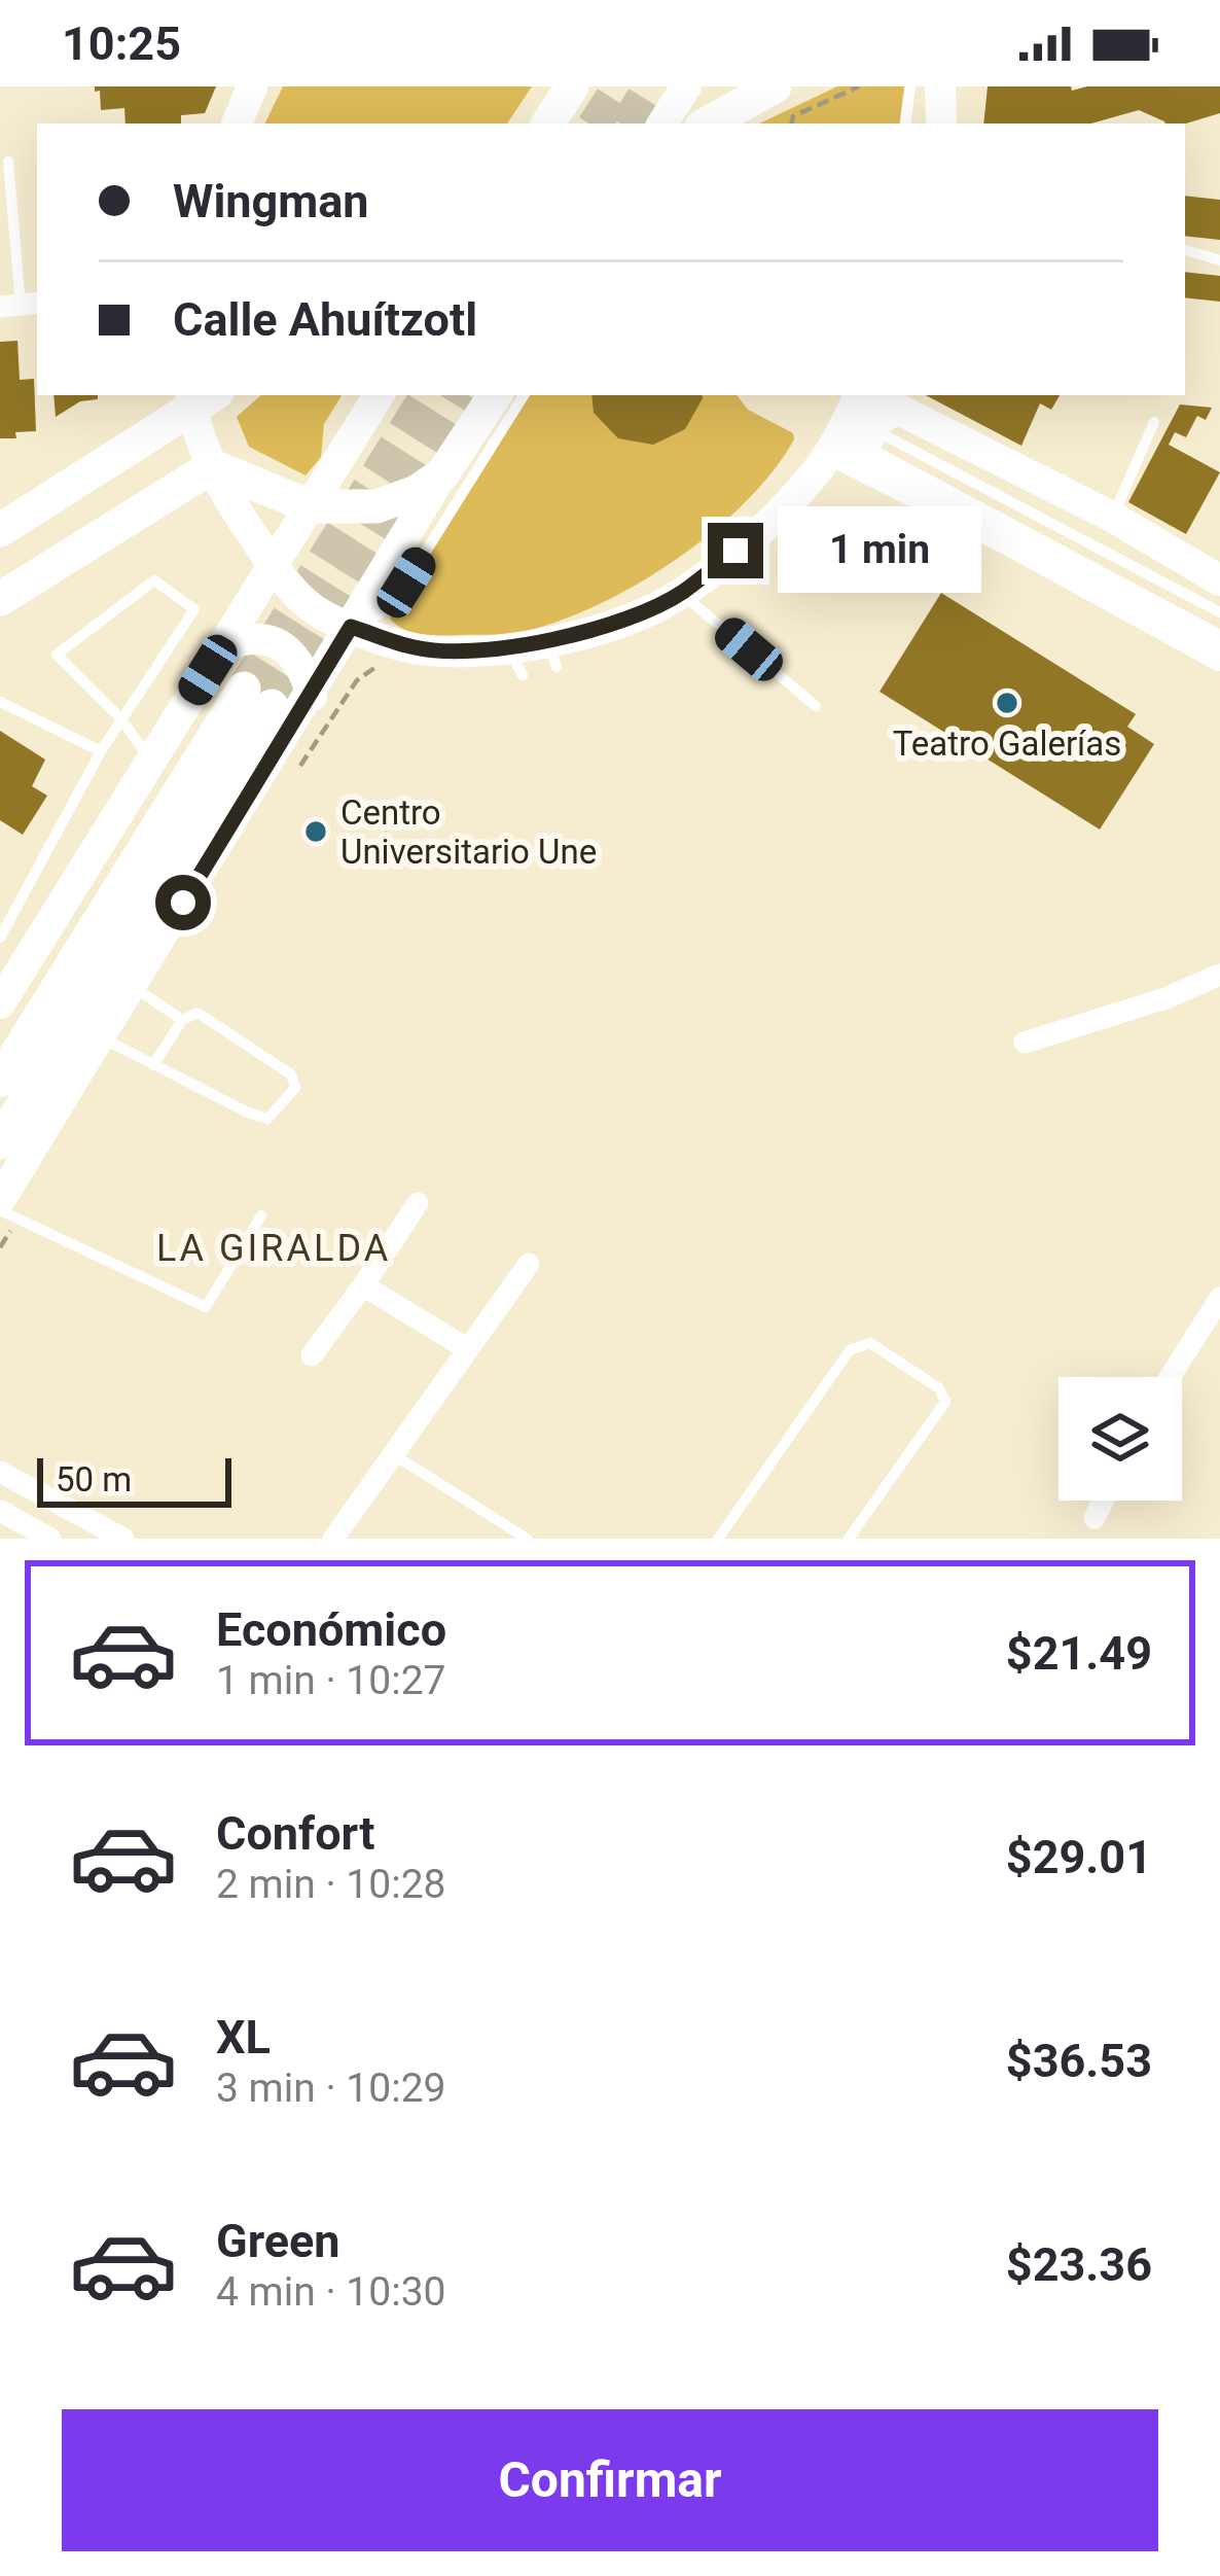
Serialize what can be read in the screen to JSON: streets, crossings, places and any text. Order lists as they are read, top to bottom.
{
  "districts": ["LA GIRALDA"],
  "places": ["Teatro Galerías", "Centro Universitario Une"],
  "scale_bar": "50 m",
  "page": {
    "status": "10:25",
    "banner": ["Wingman", "Calle Ahuítzotl"],
    "bubble": "1 min",
    "scale": "50 m",
    "list": [
      {
        "name": "Económico",
        "note": "1 min · 10:27",
        "value": "$21.49"
      },
      {
        "name": "Confort",
        "note": "2 min · 10:28",
        "value": "$29.01"
      },
      {
        "name": "XL",
        "note": "3 min · 10:29",
        "value": "$36.53"
      },
      {
        "name": "Green",
        "note": "4 min · 10:30",
        "value": "$23.36"
      }
    ],
    "buttons": "Confirmar"
  }
}
